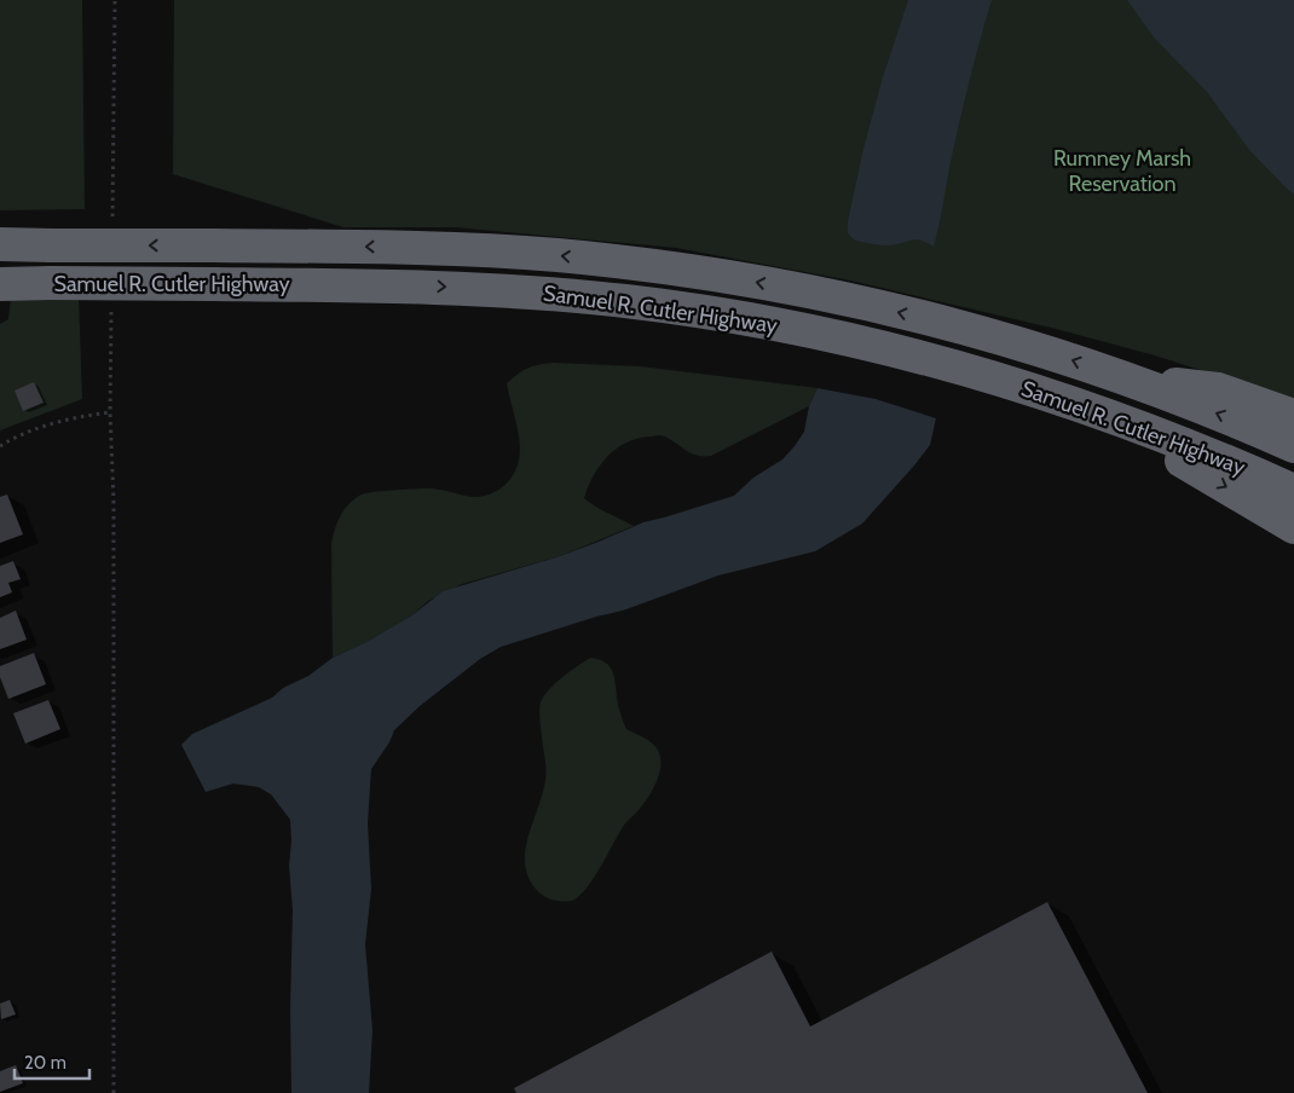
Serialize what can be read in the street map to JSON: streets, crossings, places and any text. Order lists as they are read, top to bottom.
{
  "streets": {
    "highway": ["Samuel R. Cutler Highway"]
  },
  "parks": ["Rumney Marsh Reservation"],
  "scale_bar": "20 m"
}
